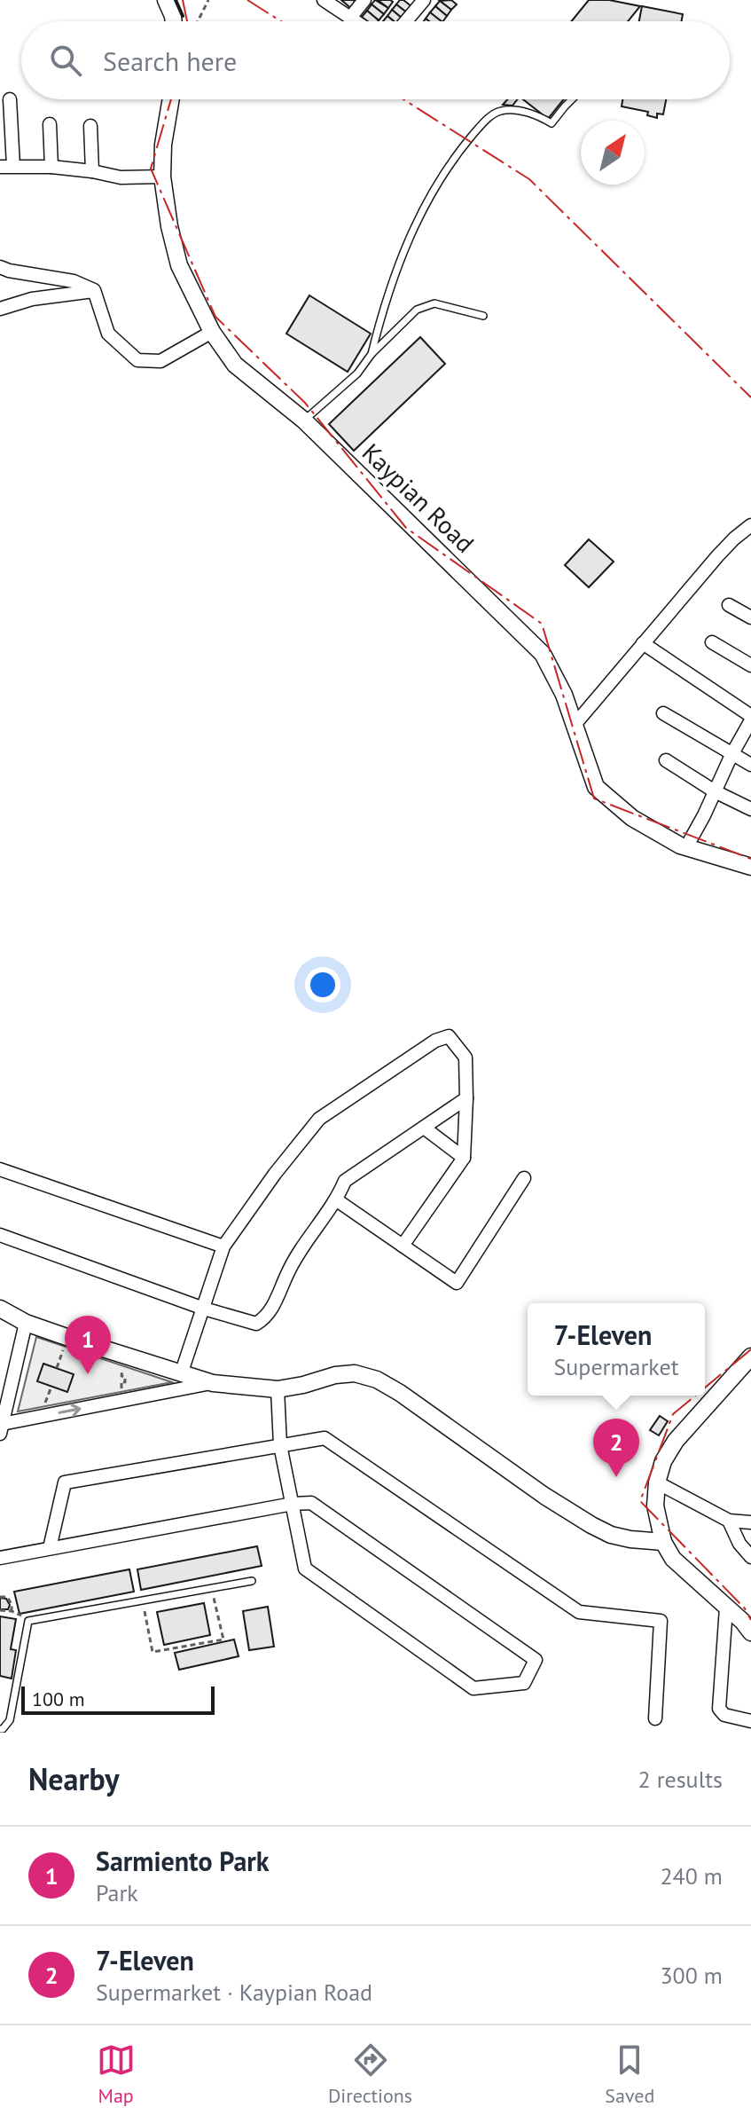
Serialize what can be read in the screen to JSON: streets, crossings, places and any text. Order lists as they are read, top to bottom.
{
  "streets": {
    "main road": ["Kaypian Road"]
  },
  "scale_bar": "100 m",
  "north": "top right",
  "page": {
    "search": "Search here",
    "popup": ["7-Eleven", "Supermarket"],
    "pins": ["1", "2"],
    "scale": "100 m",
    "heading": ["Nearby", "2 results"],
    "list": [
      {
        "mark": "1",
        "name": "Sarmiento Park",
        "note": "Park",
        "value": "240 m"
      },
      {
        "mark": "2",
        "name": "7-Eleven",
        "note": "Supermarket · Kaypian Road",
        "value": "300 m"
      }
    ],
    "nav": ["Map", "Directions", "Saved"]
  }
}
